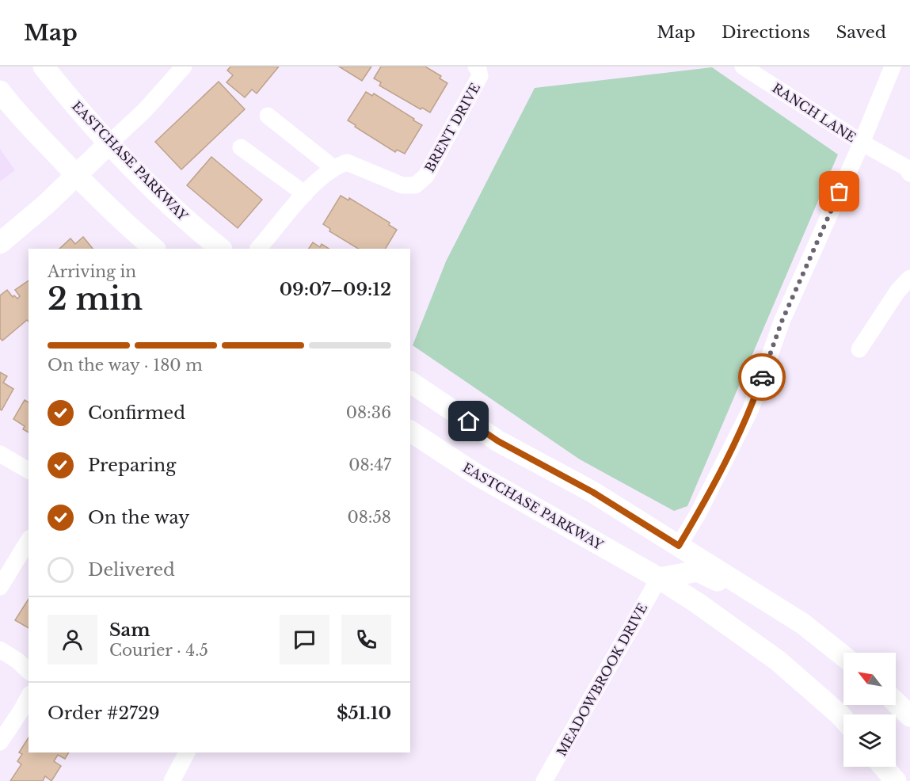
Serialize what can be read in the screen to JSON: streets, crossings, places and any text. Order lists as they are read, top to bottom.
{
  "streets": {
    "main road": ["EASTCHASE PARKWAY"],
    "street": ["RANCH LANE", "BRENT DRIVE", "MEADOWBROOK DRIVE"]
  },
  "crossings": [
    ["EASTCHASE PARKWAY", "MEADOWBROOK DRIVE"]
  ],
  "north": "top left",
  "page": {
    "header": "Map",
    "nav": ["Map", "Directions", "Saved"],
    "heading": ["2 min", "Arriving in", "09:07–09:12"],
    "panel": [
      "Sam",
      "Courier · 4.5",
      "Order #2729",
      "$51.10"
    ],
    "bar": "On the way · 180 m",
    "list": [
      ["Confirmed", "08:36"],
      ["Preparing", "08:47"],
      ["On the way", "08:58"],
      "Delivered"
    ]
  }
}
